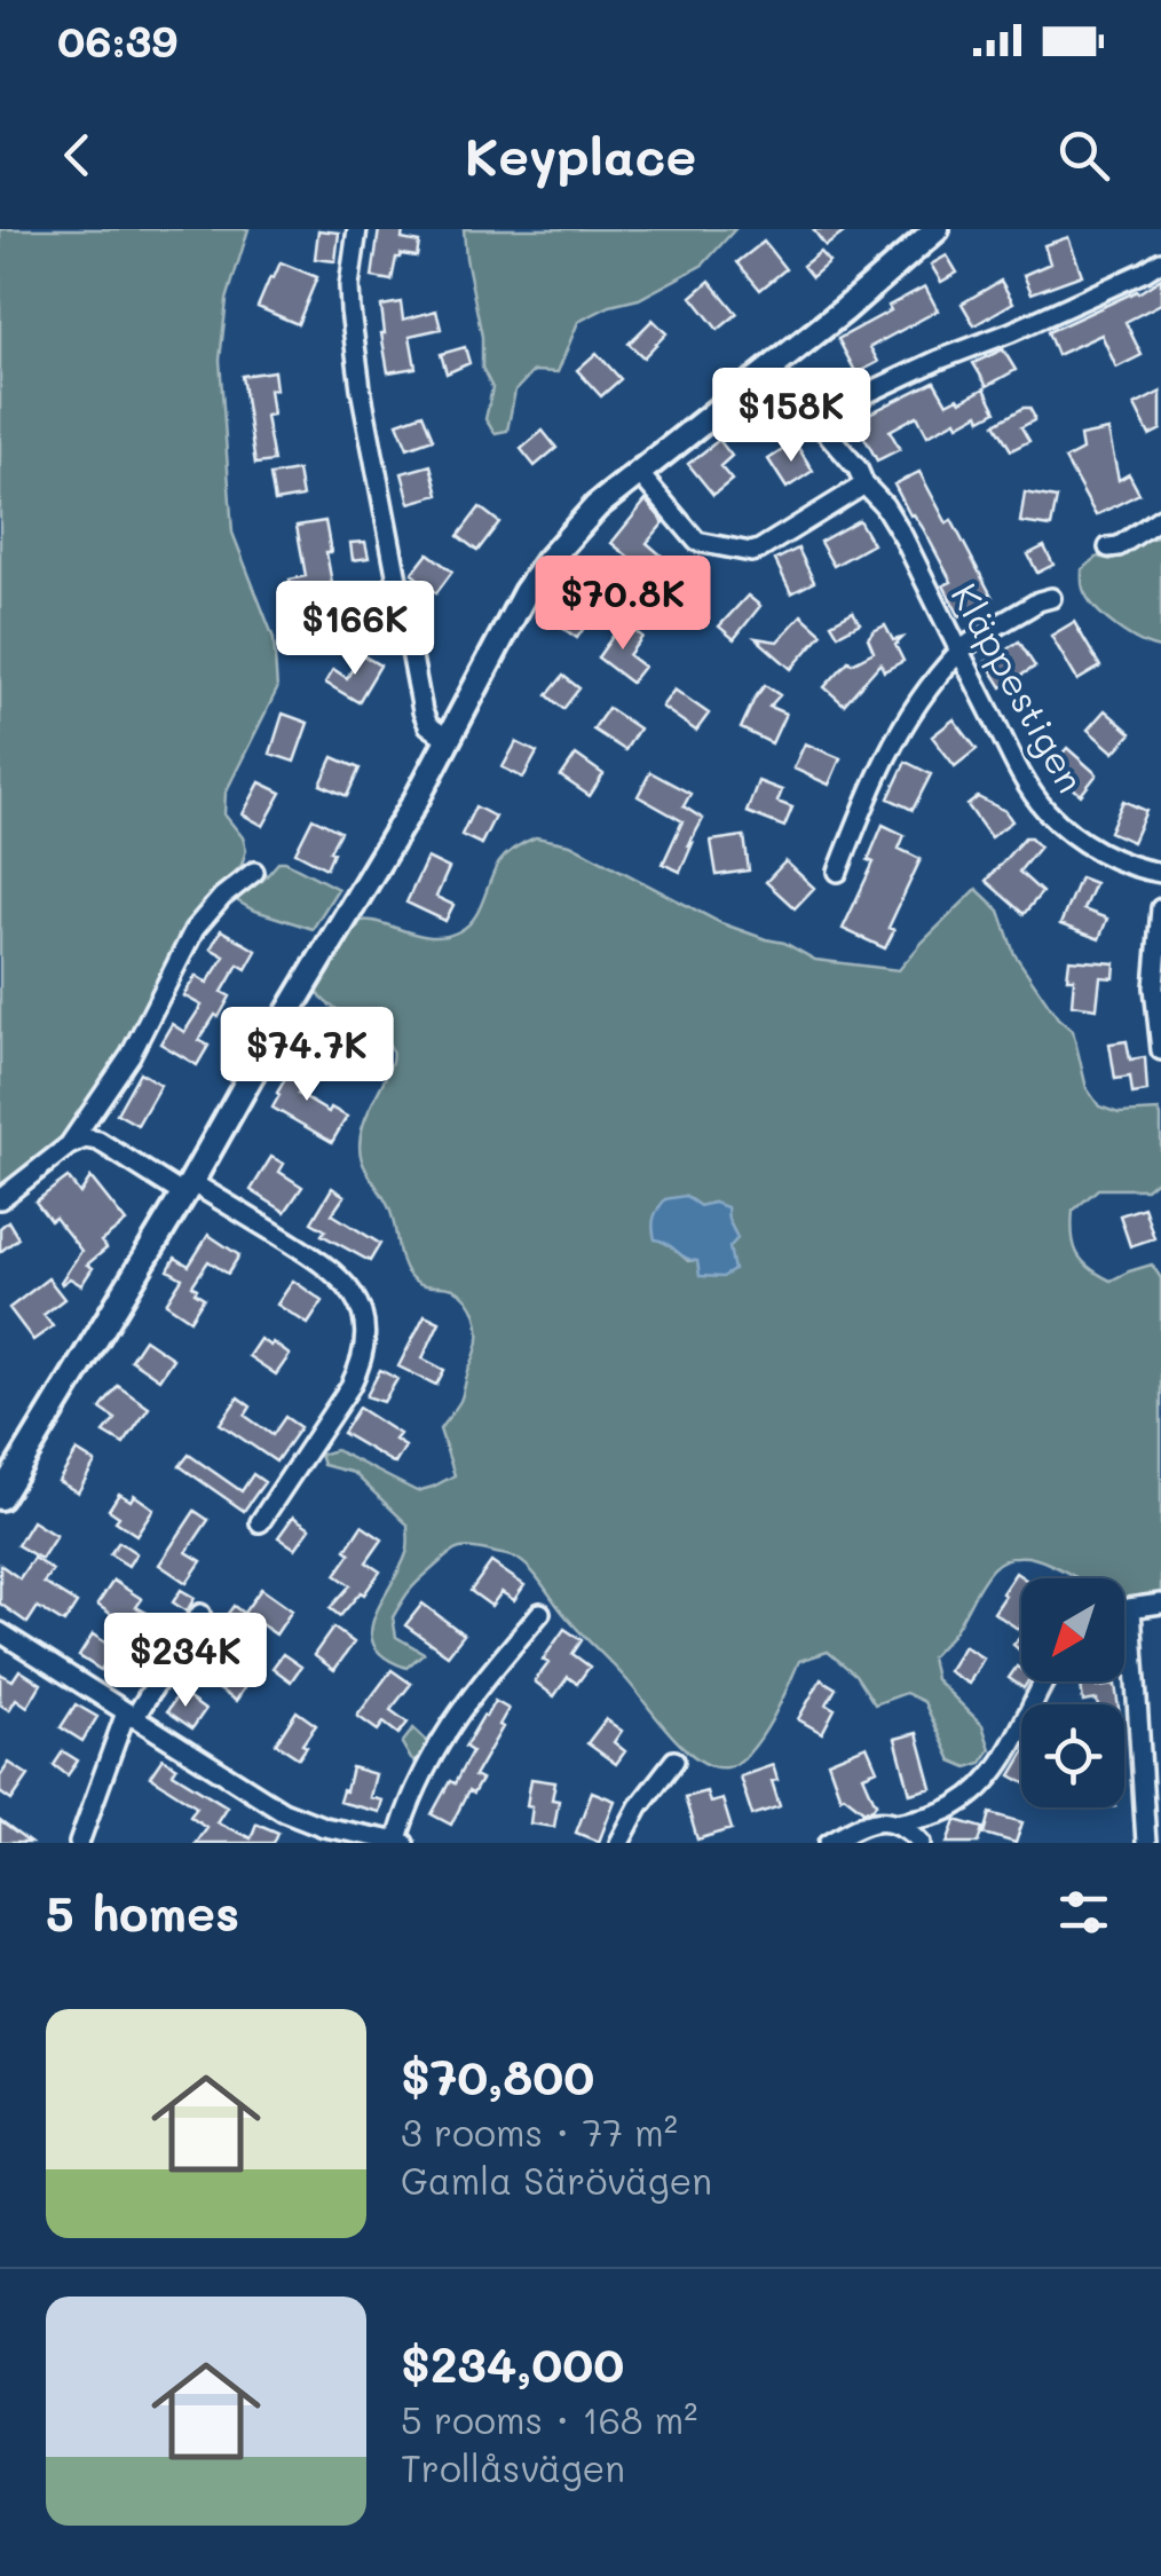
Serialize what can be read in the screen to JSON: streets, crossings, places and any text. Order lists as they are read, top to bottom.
{
  "streets": {
    "street": ["Kläppestigen"]
  },
  "north": "bottom left",
  "page": {
    "status": "06:39",
    "header": "Keyplace",
    "price": [
      "$158K",
      "$70.8K",
      "$166K",
      "$74.7K",
      "$234K"
    ],
    "heading": "5 homes",
    "list": [
      {
        "name": "$70,800",
        "note": "3 rooms · 77 m² · Gamla Särövägen"
      },
      {
        "name": "$234,000",
        "note": "5 rooms · 168 m² · Trollåsvägen"
      }
    ]
  }
}
